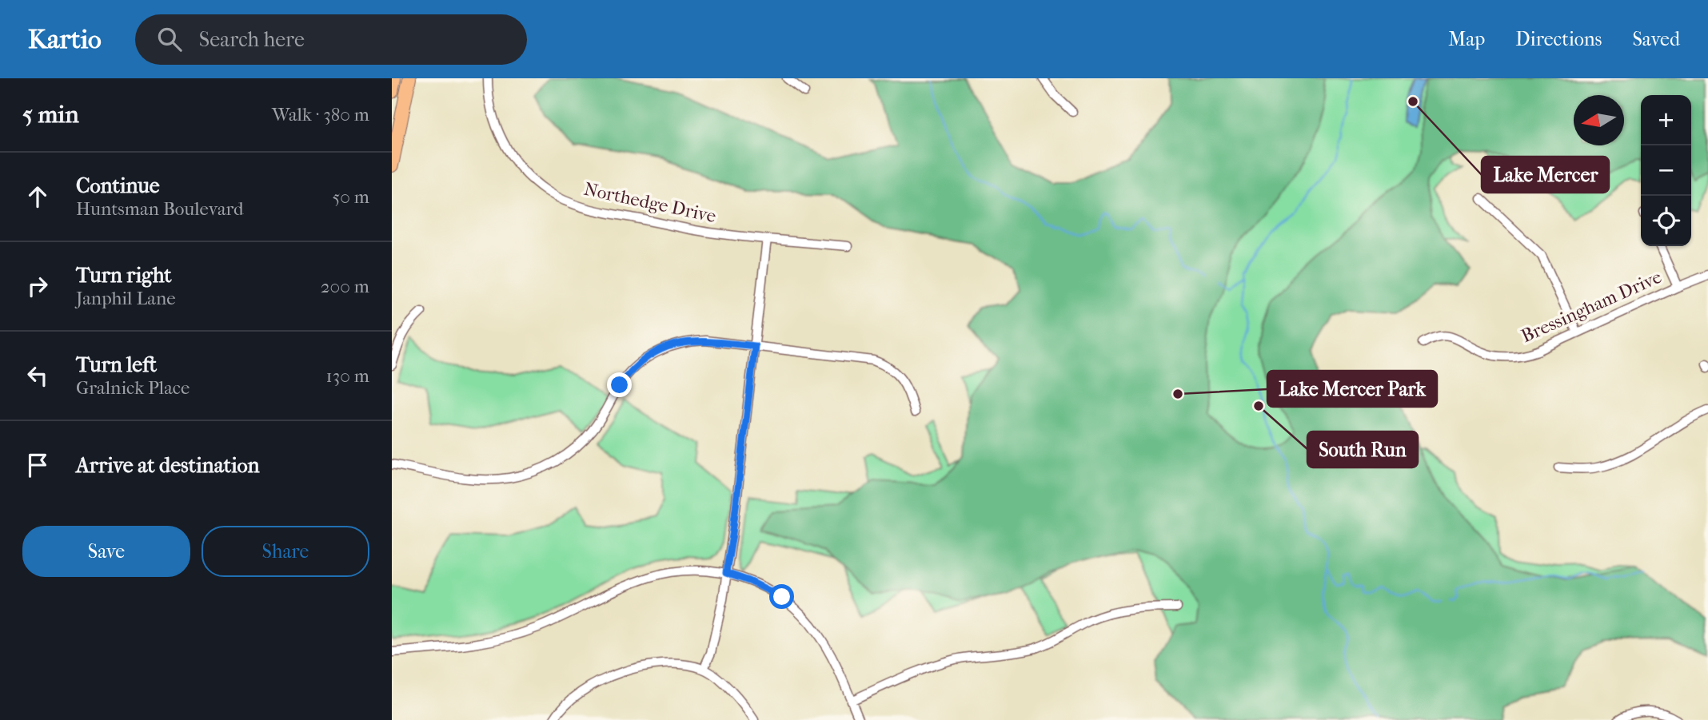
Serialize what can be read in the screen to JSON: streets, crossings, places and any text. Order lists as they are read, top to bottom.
{
  "streets": {
    "street": ["Northedge Drive", "Bressingham Drive"]
  },
  "places": ["Lake Mercer", "Lake Mercer Park", "South Run"],
  "north": "left",
  "page": {
    "header": "Kartio",
    "search": "Search here",
    "nav": ["Map", "Directions", "Saved"],
    "heading": ["5 min", "Walk · 380 m"],
    "map_buttons": ["+", "−"],
    "list": [
      ["Continue", "Huntsman Boulevard", "50 m"],
      ["Turn right", "Janphil Lane", "200 m"],
      ["Turn left", "Gralnick Place", "130 m"],
      "Arrive at destination"
    ],
    "buttons": ["Save", "Share"]
  }
}
